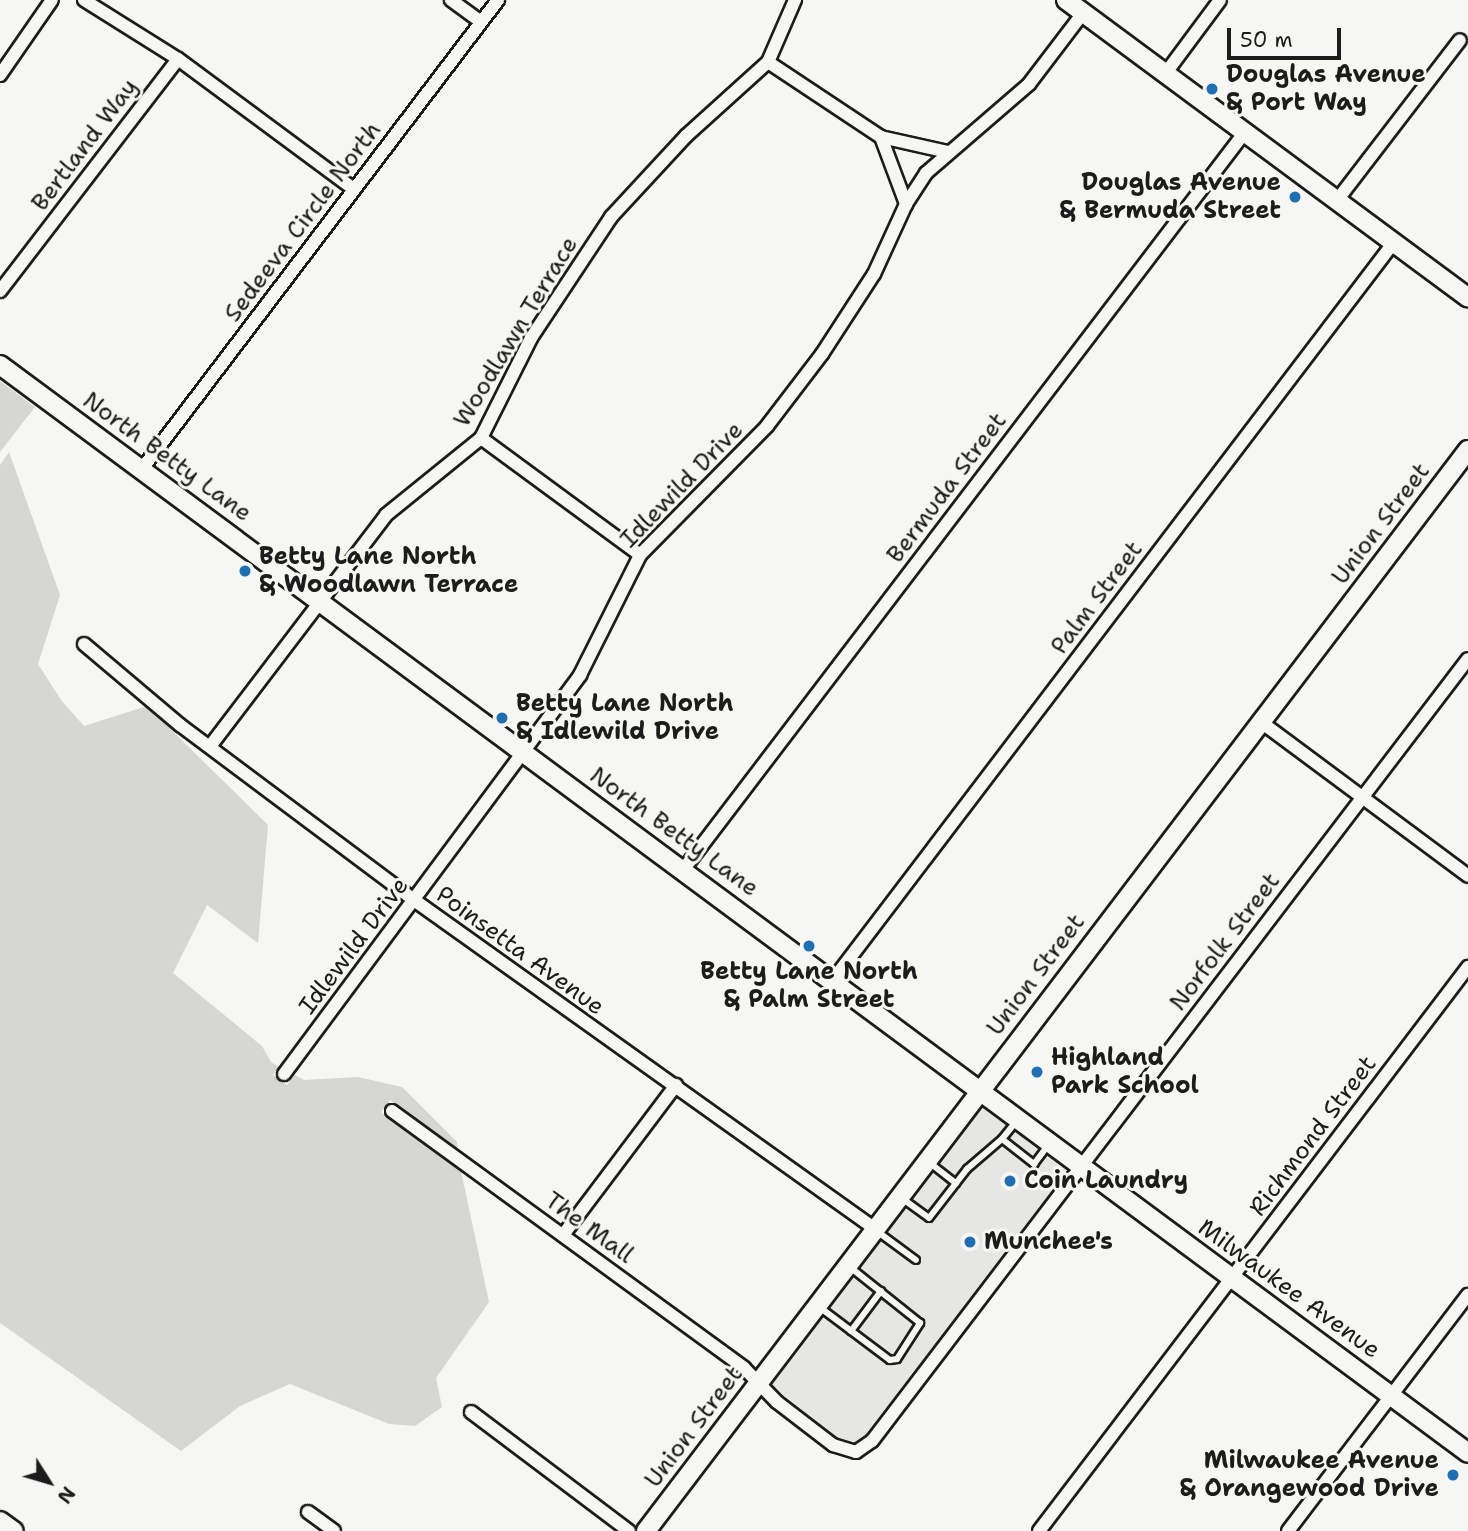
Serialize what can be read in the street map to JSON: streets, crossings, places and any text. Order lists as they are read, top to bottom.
{
  "streets": {
    "street": [
      "Bertland Way",
      "Sedeeva Circle North",
      "Woodlawn Terrace",
      "North Betty Lane",
      "Idlewild Drive",
      "Bermuda Street",
      "Union Street",
      "Palm Street",
      "Norfolk Street",
      "Poinsetta Avenue",
      "Richmond Street",
      "The Mall",
      "Milwaukee Avenue"
    ]
  },
  "crossings": [
    ["Sedeeva Circle North", "North Betty Lane"],
    ["Woodlawn Terrace", "North Betty Lane"],
    ["Woodlawn Terrace", "Poinsetta Avenue"],
    ["North Betty Lane", "Idlewild Drive"],
    ["North Betty Lane", "Bermuda Street"],
    ["North Betty Lane", "Union Street"],
    ["North Betty Lane", "Palm Street"],
    ["North Betty Lane", "Milwaukee Avenue"],
    ["Idlewild Drive", "Poinsetta Avenue"],
    ["Union Street", "Norfolk Street"],
    ["Union Street", "Poinsetta Avenue"],
    ["Union Street", "The Mall"],
    ["Union Street", "Milwaukee Avenue"],
    ["Norfolk Street", "The Mall"],
    ["Norfolk Street", "Milwaukee Avenue"],
    ["Richmond Street", "Milwaukee Avenue"]
  ],
  "places": [
    "Douglas Avenue & Port Way",
    "Douglas Avenue & Bermuda Street",
    "Betty Lane North & Woodlawn Terrace",
    "Betty Lane North & Idlewild Drive",
    "Betty Lane North & Palm Street",
    "Highland Park School",
    "Coin Laundry",
    "Munchee's",
    "Milwaukee Avenue & Orangewood Drive"
  ],
  "scale_bar": "50 m",
  "north": "bottom right"
}
